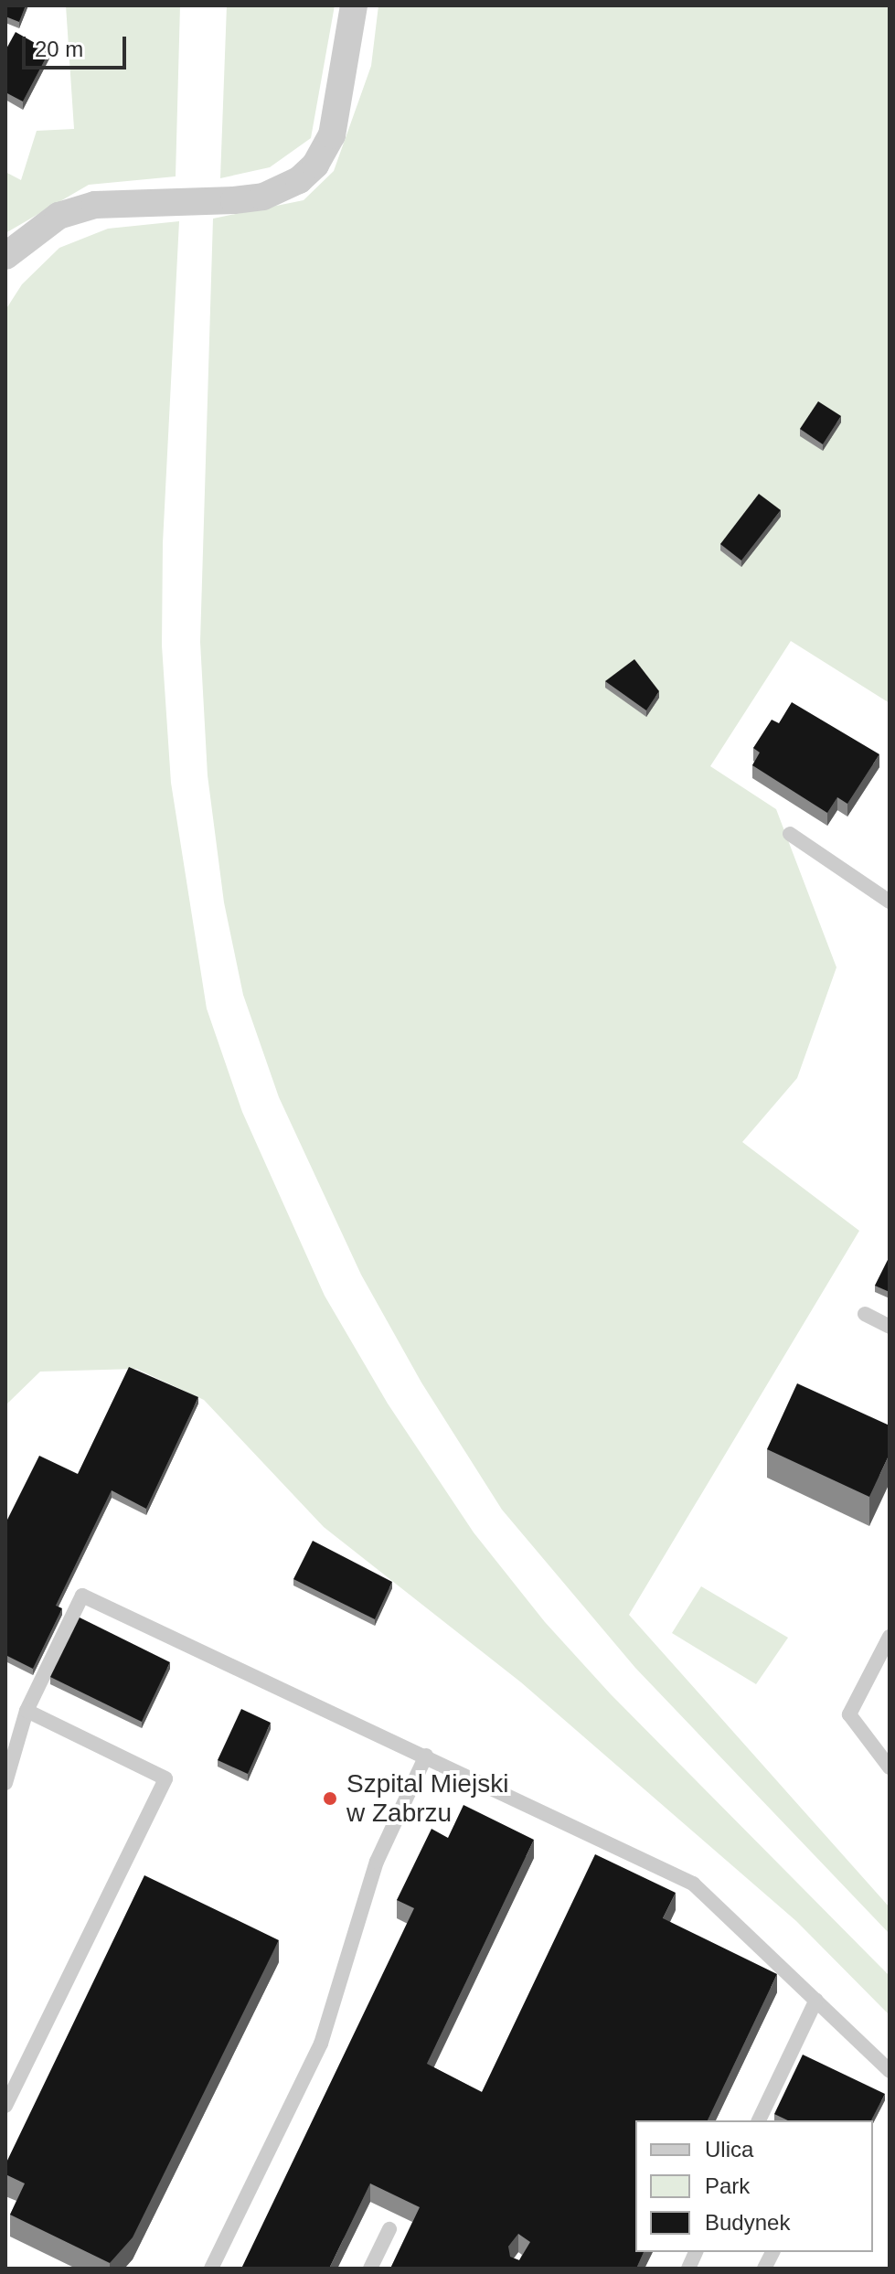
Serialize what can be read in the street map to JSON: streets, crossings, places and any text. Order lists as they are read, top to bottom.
{
  "places": ["Szpital Miejski w Zabrzu"],
  "legend": ["Ulica", "Park", "Budynek"],
  "scale_bar": "20 m"
}
